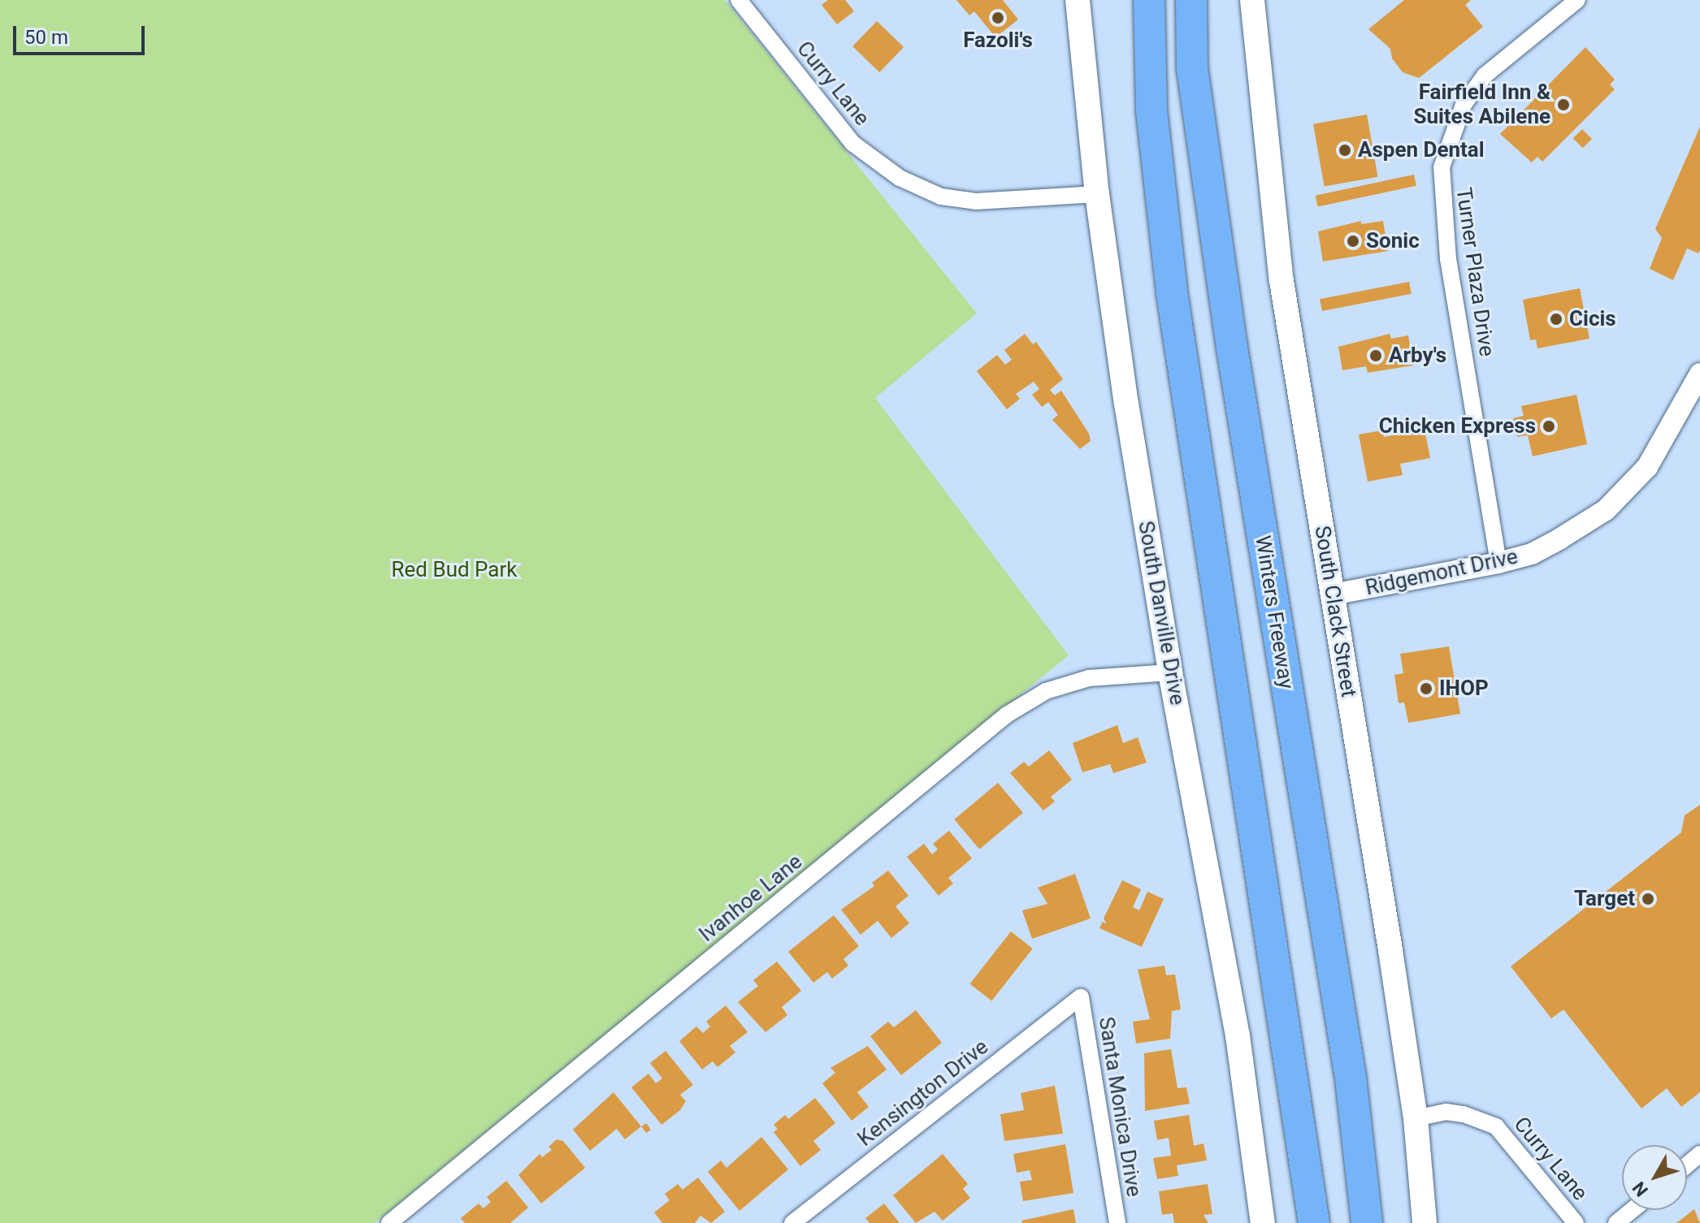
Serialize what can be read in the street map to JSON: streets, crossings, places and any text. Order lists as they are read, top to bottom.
{
  "streets": {
    "highway": ["Winters Freeway"],
    "main road": ["South Clack Street", "South Danville Drive"],
    "street": [
      "Curry Lane",
      "Turner Plaza Drive",
      "Ridgemont Drive",
      "Ivanhoe Lane",
      "Kensington Drive",
      "Santa Monica Drive"
    ]
  },
  "crossings": [
    ["Curry Lane", "South Clack Street"],
    ["Curry Lane", "South Danville Drive"],
    ["Turner Plaza Drive", "Ridgemont Drive"],
    ["Ridgemont Drive", "South Clack Street"],
    ["South Danville Drive", "Ivanhoe Lane"],
    ["Kensington Drive", "Santa Monica Drive"]
  ],
  "parks": ["Red Bud Park"],
  "places": [
    "Fazoli's",
    "Fairfield Inn & Suites Abilene",
    "Aspen Dental",
    "Sonic",
    "Cicis",
    "Arby's",
    "Chicken Express",
    "IHOP",
    "Target"
  ],
  "scale_bar": "50 m",
  "north": "bottom left"
}
